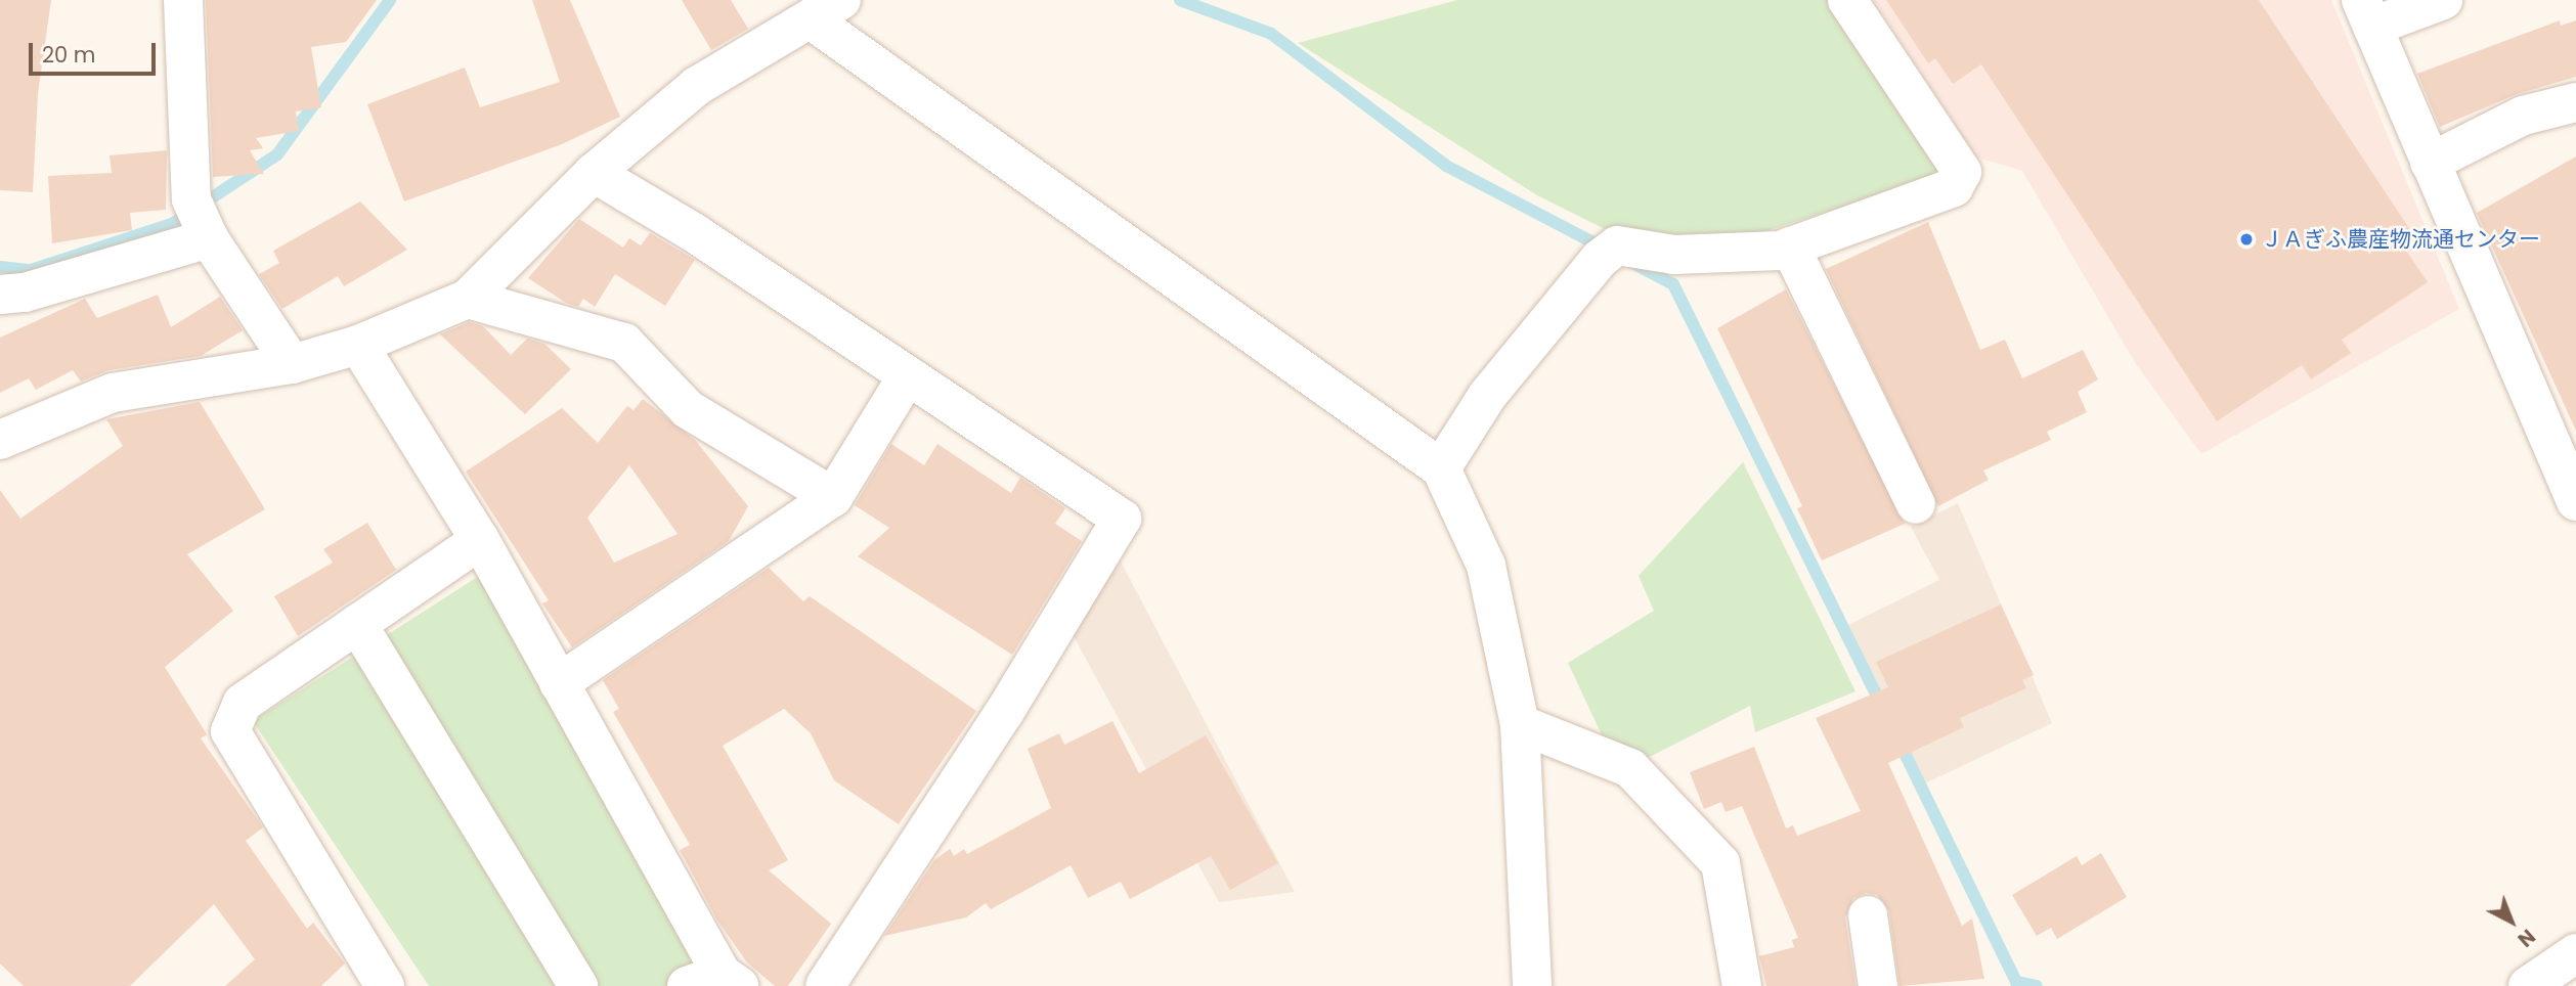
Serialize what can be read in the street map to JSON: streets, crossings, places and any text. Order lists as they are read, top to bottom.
{
  "places": ["ＪＡぎふ農産物流通センター"],
  "scale_bar": "20 m",
  "north": "bottom right"
}
